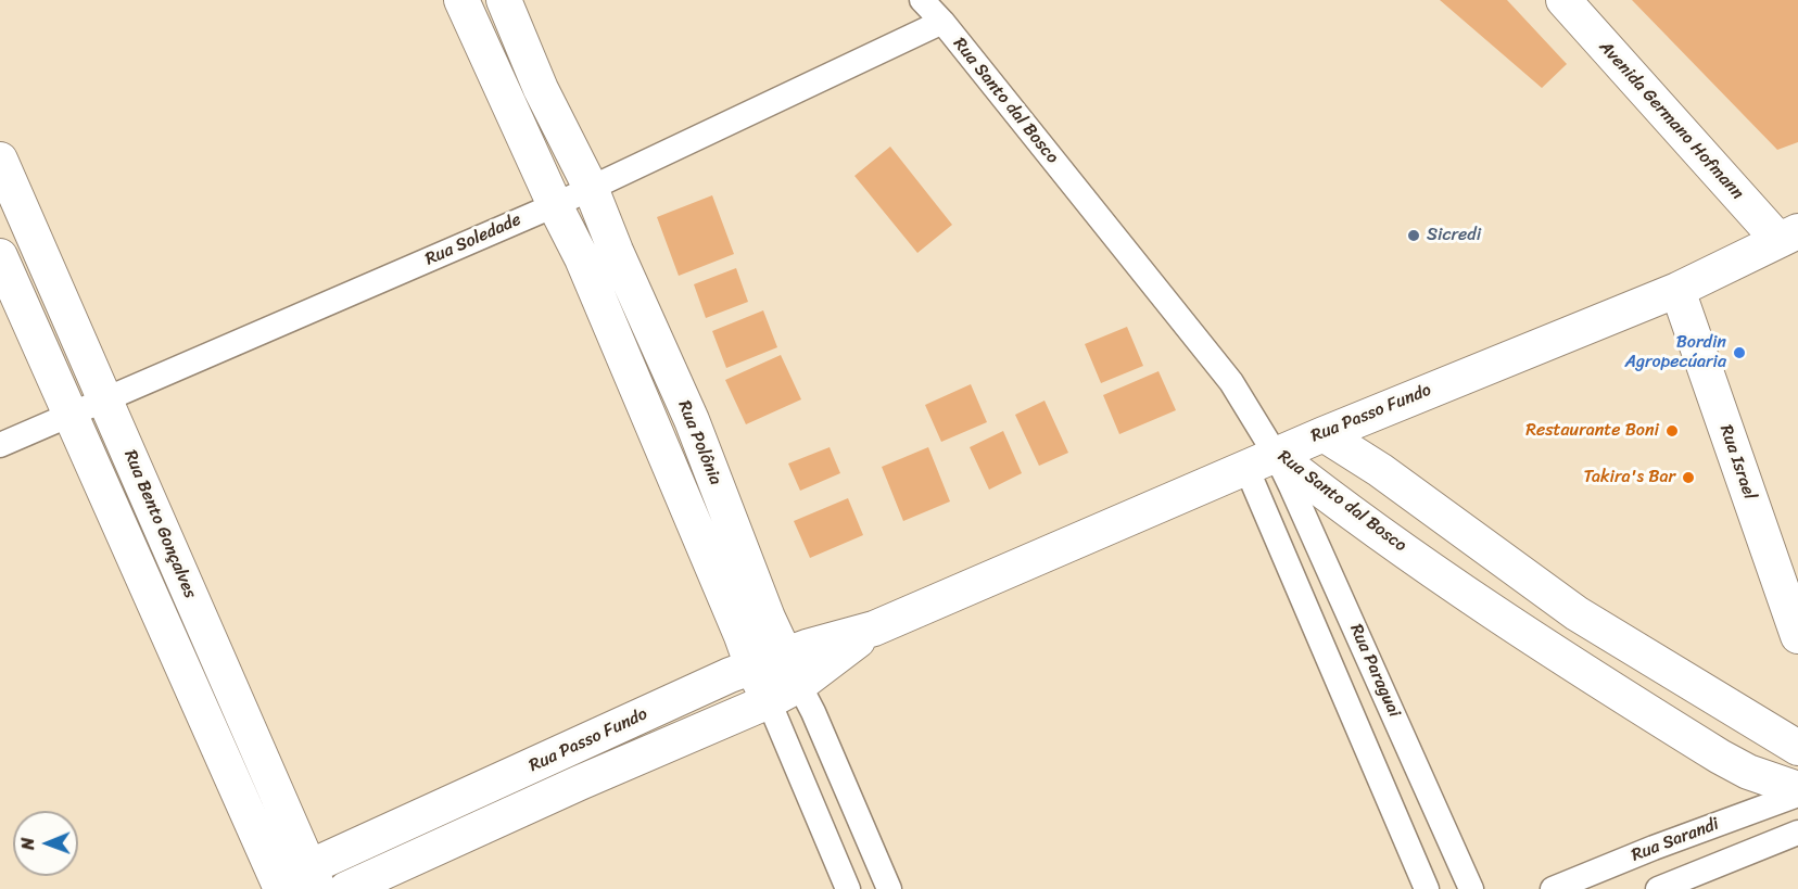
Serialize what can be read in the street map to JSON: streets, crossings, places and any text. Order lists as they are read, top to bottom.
{
  "streets": {
    "main road": [
      "Rua Santo dal Bosco",
      "Avenida Germano Hofmann",
      "Rua Passo Fundo",
      "Rua Polônia",
      "Rua Israel",
      "Rua Bento Gonçalves"
    ],
    "street": ["Rua Soledade", "Rua Paraguai", "Rua Sarandi"]
  },
  "crossings": [
    ["Rua Santo dal Bosco", "Rua Soledade"],
    ["Rua Santo dal Bosco", "Rua Passo Fundo"],
    ["Rua Santo dal Bosco", "Rua Paraguai"],
    ["Avenida Germano Hofmann", "Rua Passo Fundo"],
    ["Rua Soledade", "Rua Polônia"],
    ["Rua Soledade", "Rua Bento Gonçalves"],
    ["Rua Passo Fundo", "Rua Polônia"],
    ["Rua Passo Fundo", "Rua Israel"],
    ["Rua Passo Fundo", "Rua Bento Gonçalves"],
    ["Rua Passo Fundo", "Rua Paraguai"]
  ],
  "places": [
    "Sicredi",
    "Bordin Agropecúaria",
    "Restaurante Boni",
    "Takira's Bar"
  ],
  "north": "left"
}
